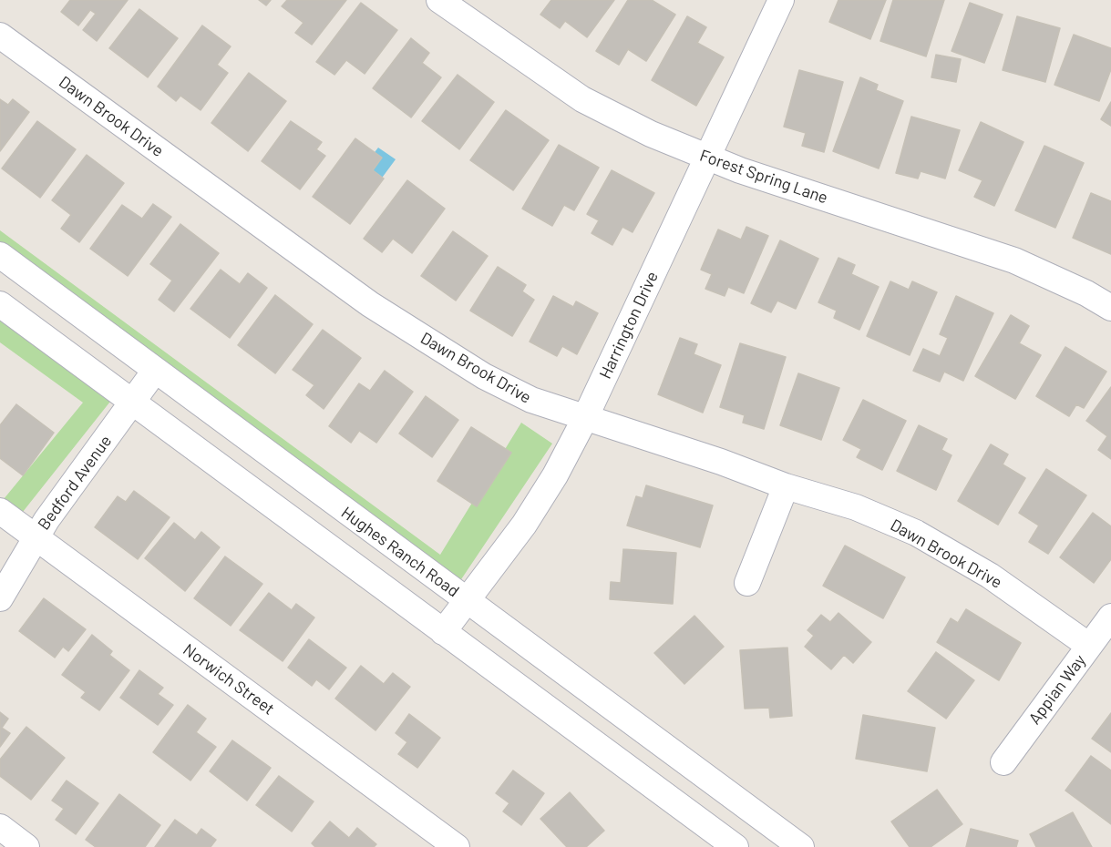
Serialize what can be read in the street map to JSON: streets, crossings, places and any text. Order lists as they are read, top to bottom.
{
  "streets": {
    "street": [
      "Dawn Brook Drive",
      "Forest Spring Lane",
      "Harrington Drive",
      "Bedford Avenue",
      "Hughes Ranch Road",
      "Norwich Street",
      "Appian Way"
    ]
  },
  "crossings": [
    ["Dawn Brook Drive", "Harrington Drive"],
    ["Dawn Brook Drive", "Appian Way"],
    ["Forest Spring Lane", "Harrington Drive"],
    ["Harrington Drive", "Hughes Ranch Road"],
    ["Bedford Avenue", "Hughes Ranch Road"],
    ["Bedford Avenue", "Norwich Street"]
  ]
}
